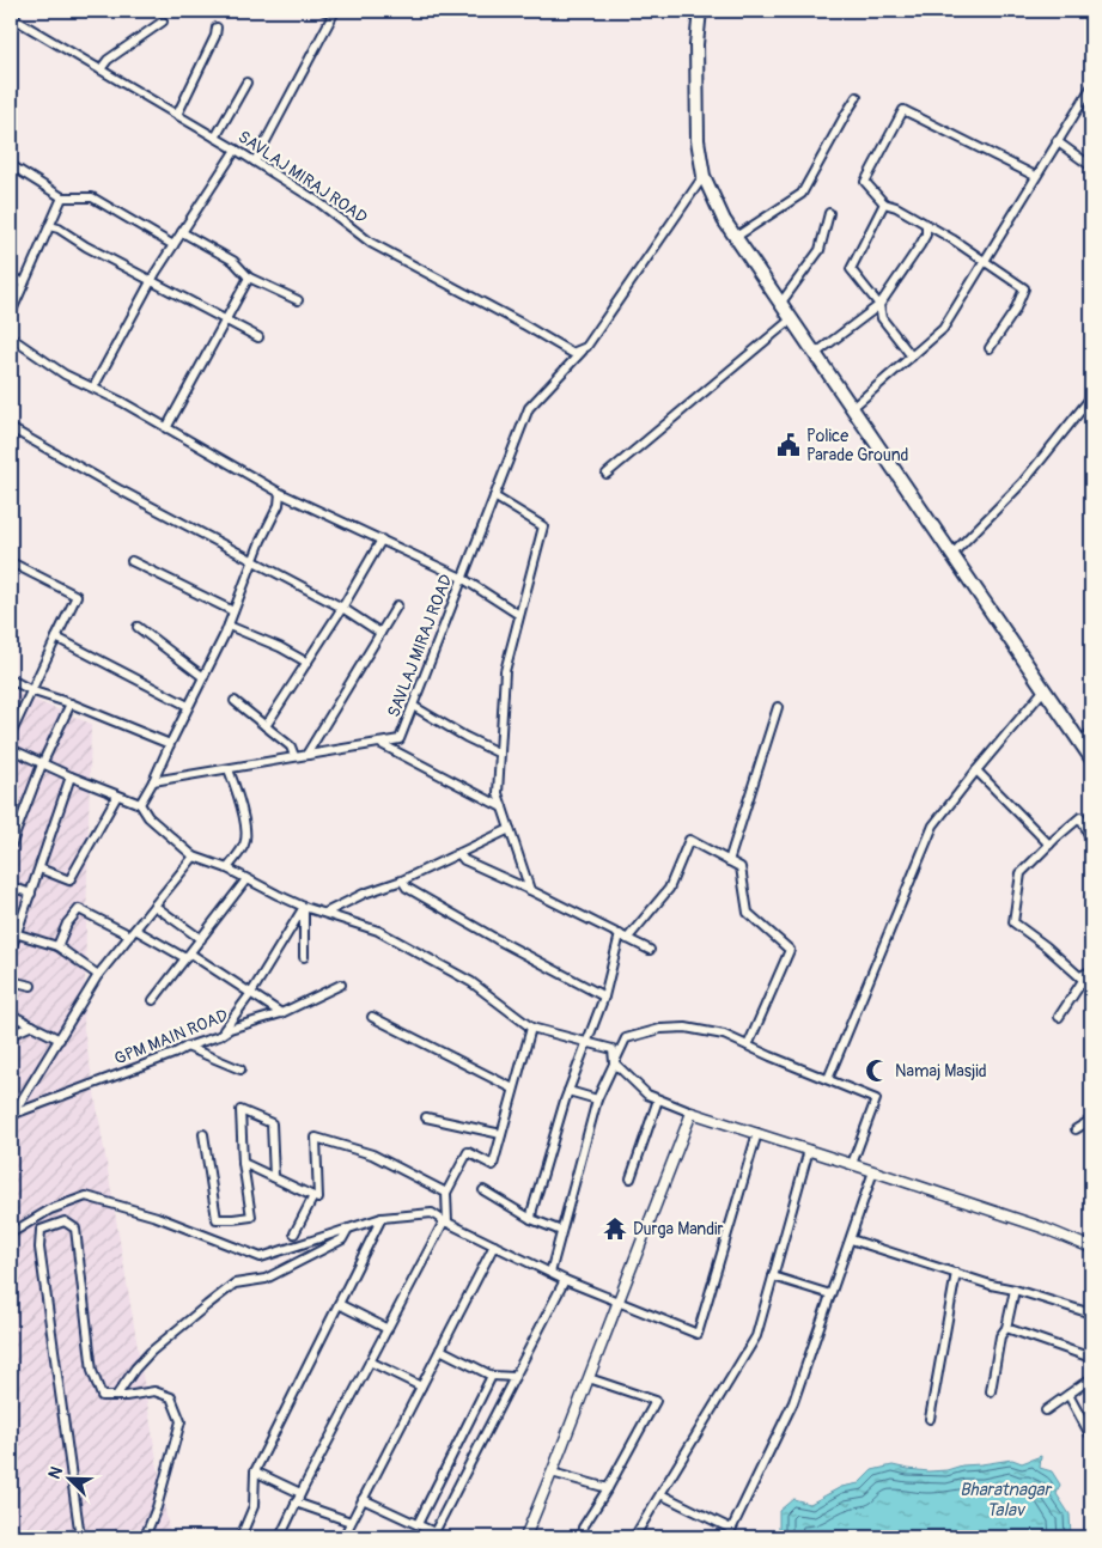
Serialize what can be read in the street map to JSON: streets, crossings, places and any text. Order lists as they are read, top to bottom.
{
  "streets": {
    "street": ["SAVLAJ MIRAJ ROAD", "GPM MAIN ROAD"]
  },
  "water": ["Bharatnagar Talav"],
  "places": {
    "public building": ["Police Parade Ground"],
    "mosque": ["Namaj Masjid"],
    "temple": ["Durga Mandir"]
  },
  "north": "top left"
}
